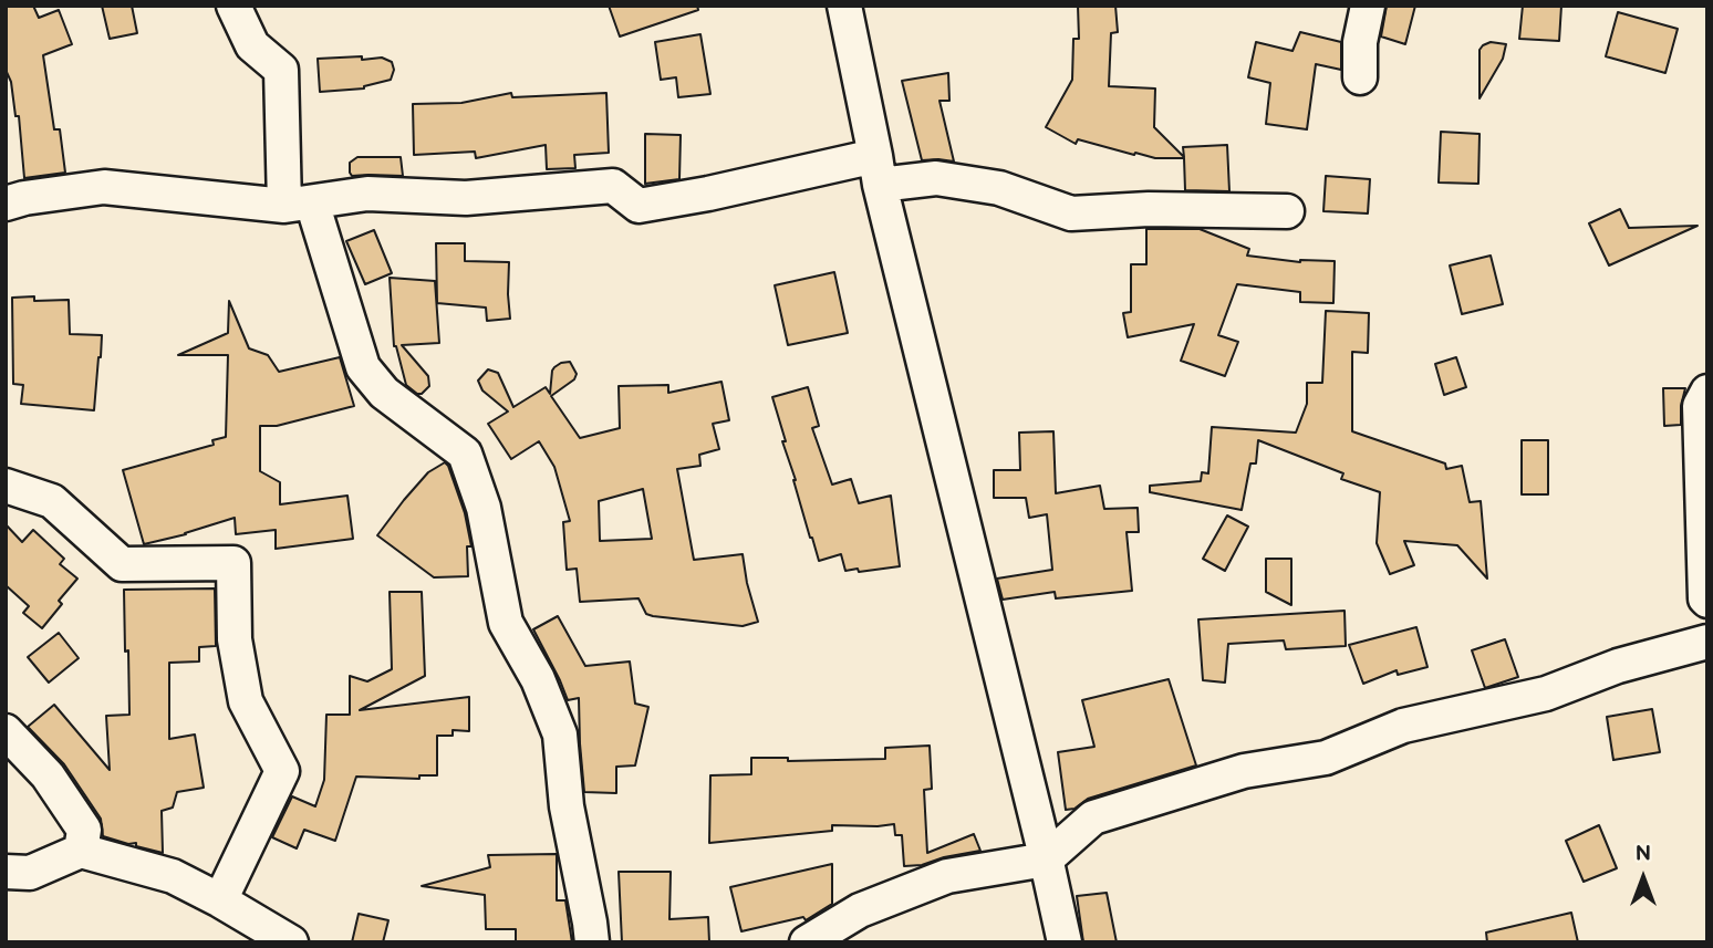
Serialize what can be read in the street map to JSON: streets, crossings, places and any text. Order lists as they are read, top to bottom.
{
  "north": "top"
}
